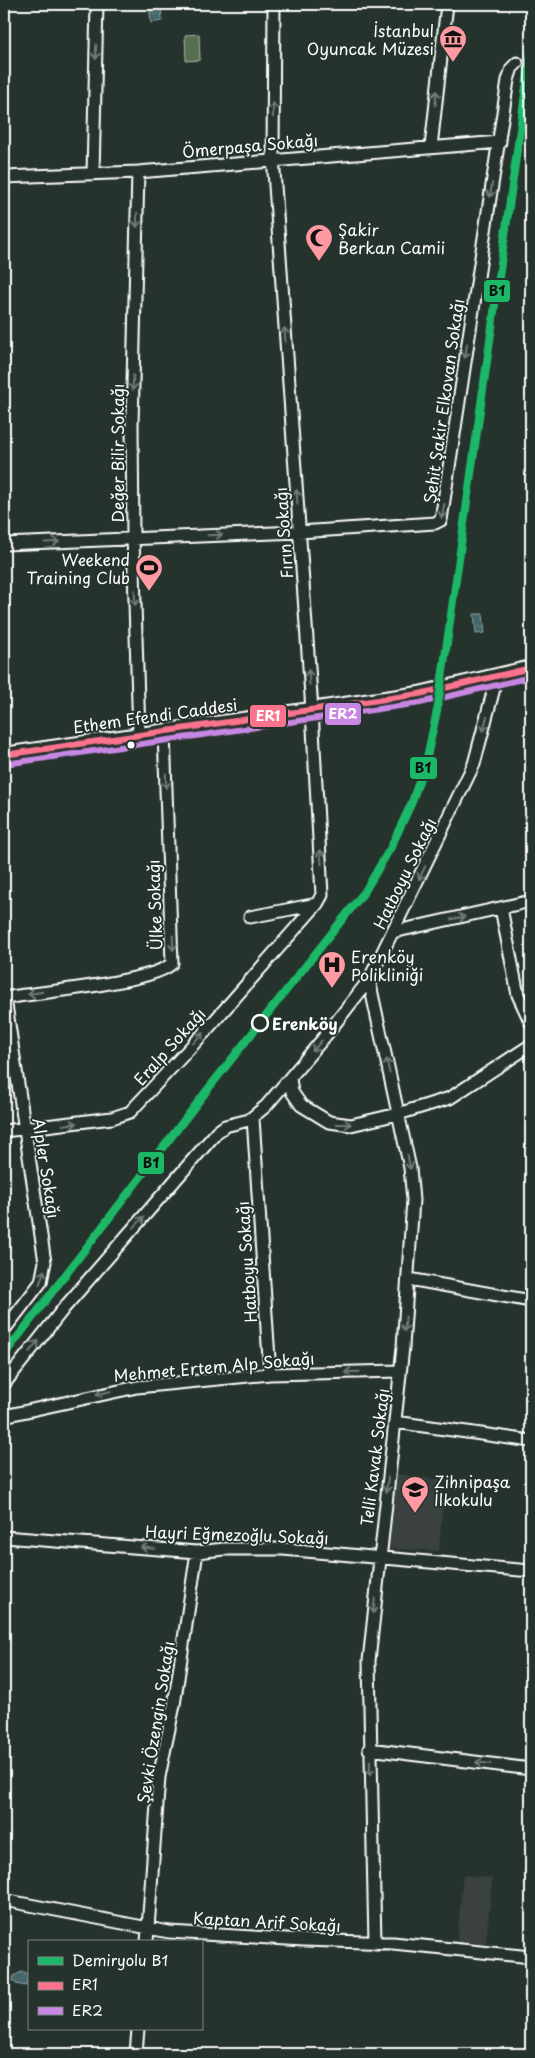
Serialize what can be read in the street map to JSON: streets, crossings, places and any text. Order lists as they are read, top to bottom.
{
  "streets": {
    "main road": ["Ethem Efendi Caddesi"],
    "street": [
      "Ömerpaşa Sokağı",
      "Şehit Şakir Elkovan Sokağı",
      "Değer Bilir Sokağı",
      "Fırın Sokağı",
      "Hatboyu Sokağı",
      "Ülke Sokağı",
      "Eralp Sokağı",
      "Alpler Sokağı",
      "Mehmet Ertem Alp Sokağı",
      "Telli Kavak Sokağı",
      "Hayri Eğmezoğlu Sokağı",
      "Şevki Özengin Sokağı",
      "Kaptan Arif Sokağı"
    ]
  },
  "crossings": [
    ["Ömerpaşa Sokağı", "Şehit Şakir Elkovan Sokağı"],
    ["Ömerpaşa Sokağı", "Değer Bilir Sokağı"],
    ["Ömerpaşa Sokağı", "Fırın Sokağı"],
    ["Şehit Şakir Elkovan Sokağı", "Değer Bilir Sokağı"],
    ["Şehit Şakir Elkovan Sokağı", "Fırın Sokağı"],
    ["Değer Bilir Sokağı", "Ethem Efendi Caddesi"],
    ["Fırın Sokağı", "Ethem Efendi Caddesi"],
    ["Fırın Sokağı", "Eralp Sokağı"],
    ["Ethem Efendi Caddesi", "Hatboyu Sokağı"],
    ["Ethem Efendi Caddesi", "Ülke Sokağı"],
    ["Hatboyu Sokağı", "Mehmet Ertem Alp Sokağı"],
    ["Hatboyu Sokağı", "Telli Kavak Sokağı"],
    ["Ülke Sokağı", "Alpler Sokağı"],
    ["Eralp Sokağı", "Alpler Sokağı"],
    ["Mehmet Ertem Alp Sokağı", "Telli Kavak Sokağı"],
    ["Telli Kavak Sokağı", "Hayri Eğmezoğlu Sokağı"],
    ["Telli Kavak Sokağı", "Kaptan Arif Sokağı"],
    ["Hayri Eğmezoğlu Sokağı", "Şevki Özengin Sokağı"],
    ["Şevki Özengin Sokağı", "Kaptan Arif Sokağı"]
  ],
  "one_way": [
    "Değer Bilir Sokağı",
    "Fırın Sokağı",
    "Hatboyu Sokağı",
    "Alpler Sokağı",
    "Mehmet Ertem Alp Sokağı",
    "Hayri Eğmezoğlu Sokağı"
  ],
  "places": {
    "museum": ["İstanbul Oyuncak Müzesi"],
    "mosque": ["Şakir Berkan Camii"],
    "sports": ["Weekend Training Club"],
    "hospital": ["Erenköy Polikliniği"],
    "other": ["Erenköy"],
    "school or university": ["Zihnipaşa İlkokulu"]
  },
  "lines": ["rail line B1", "transit line ER1", "transit line ER2"],
  "legend": ["Demiryolu B1", "ER1", "ER2"]
}
